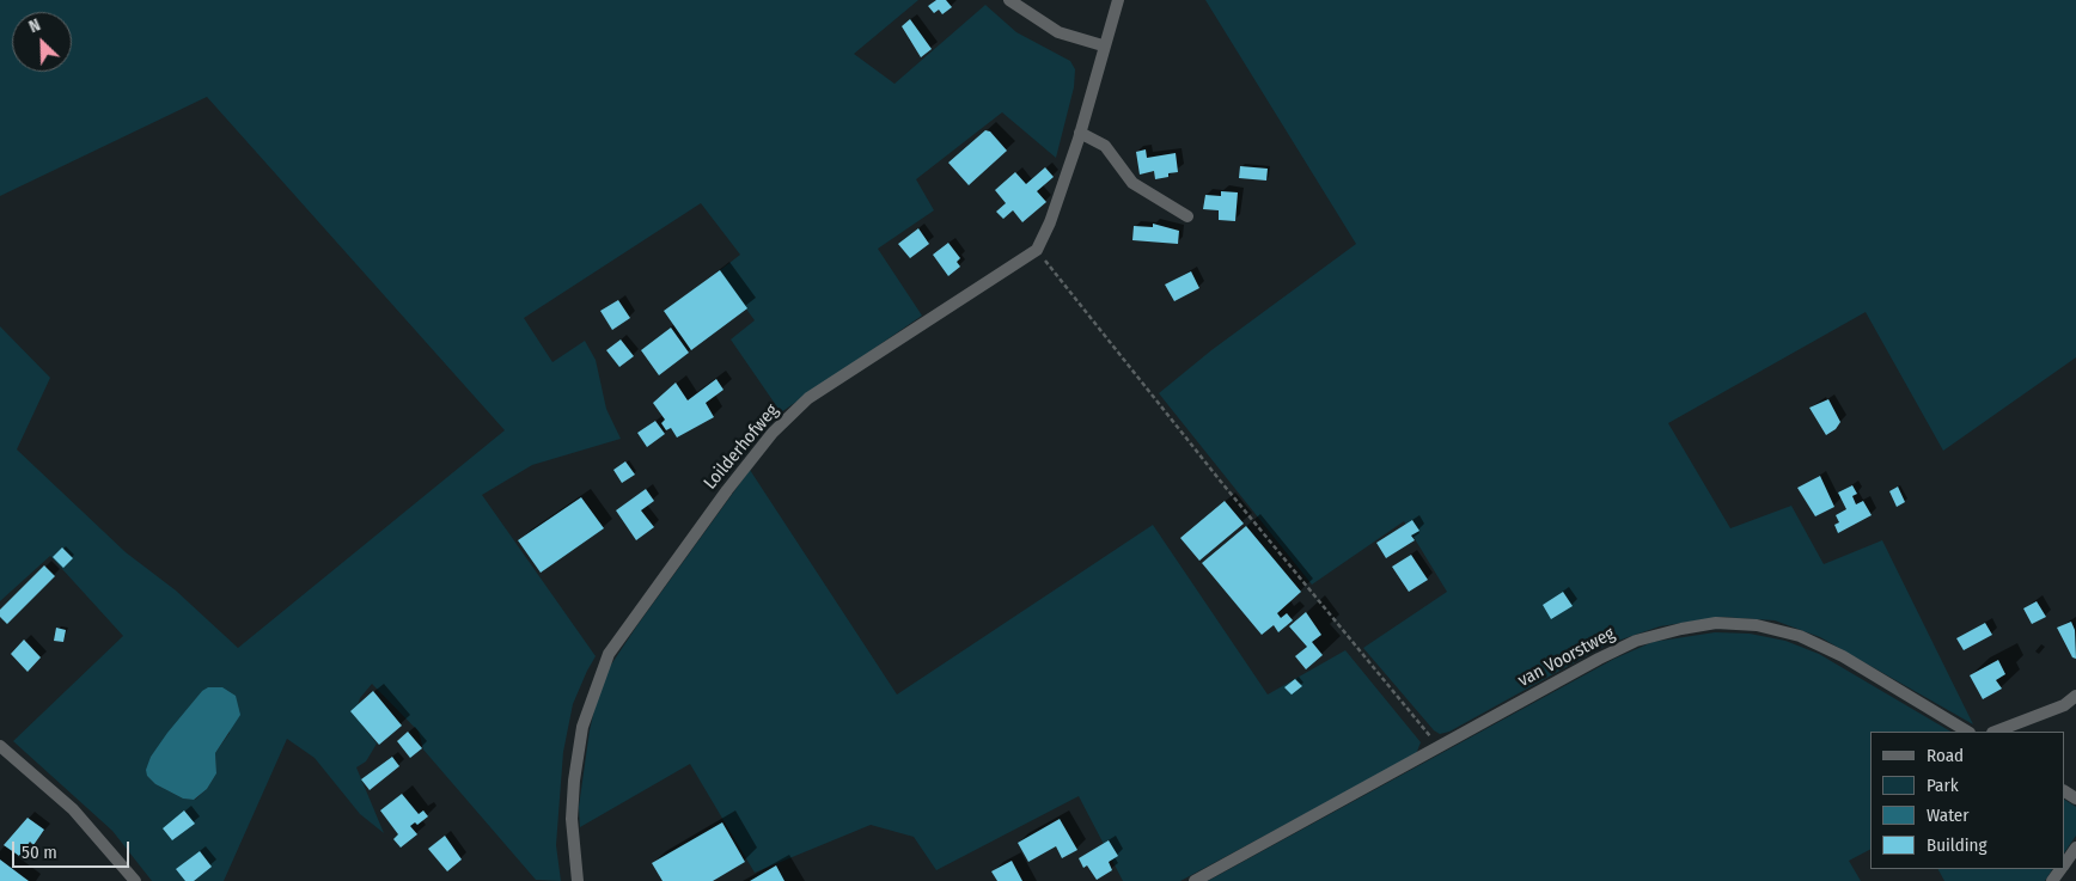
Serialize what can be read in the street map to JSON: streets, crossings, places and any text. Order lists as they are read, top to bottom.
{
  "streets": {
    "street": ["Loilderhofweg", "van Voorstweg"]
  },
  "legend": [
    "Road",
    "Park",
    "Water",
    "Building"
  ],
  "scale_bar": "50 m",
  "north": "top left"
}
